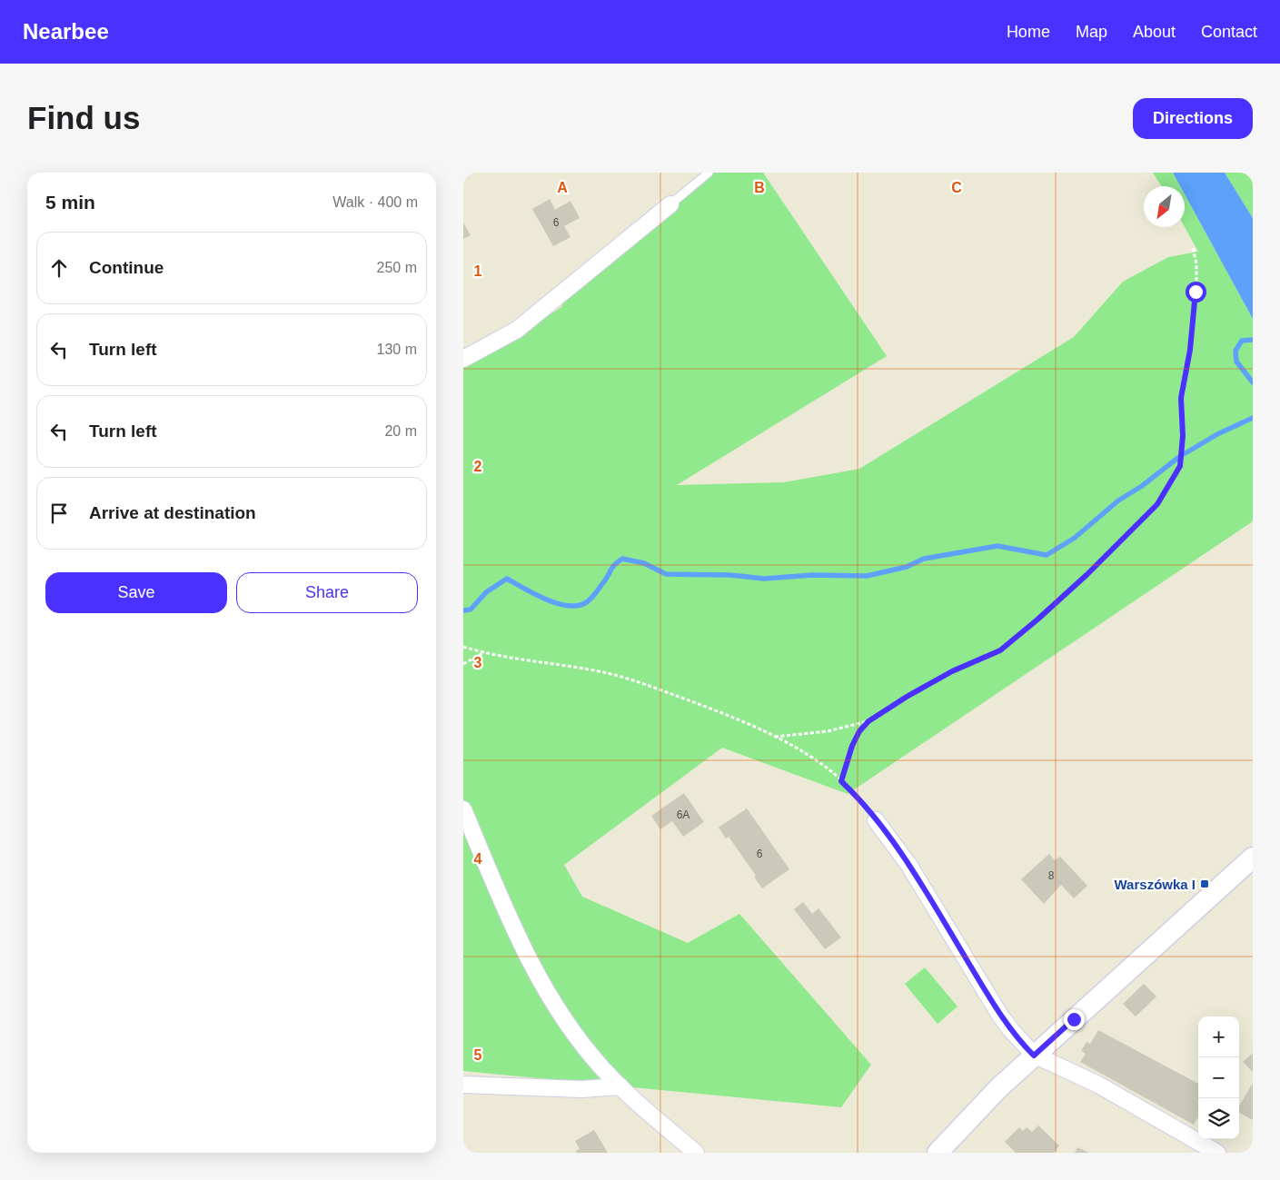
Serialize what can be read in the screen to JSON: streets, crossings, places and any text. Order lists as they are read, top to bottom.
{
  "places": {
    "transit": ["Warszówka I"]
  },
  "house_numbers": [
    "6",
    "6A",
    "6",
    "8"
  ],
  "north": "bottom left",
  "page": {
    "header": "Nearbee",
    "nav": [
      "Home",
      "Map",
      "About",
      "Contact"
    ],
    "buttons": [
      "Directions",
      ["Save", "Share"]
    ],
    "title": "Find us",
    "heading": ["5 min", "Walk · 400 m"],
    "list": [
      ["Continue", "250 m"],
      ["Turn left", "130 m"],
      ["Turn left", "20 m"],
      "Arrive at destination"
    ],
    "map_buttons": ["+", "−"]
  },
  "grid": {
    "columns": ["A", "B", "C"],
    "rows": [
      "1",
      "2",
      "3",
      "4",
      "5"
    ]
  }
}
